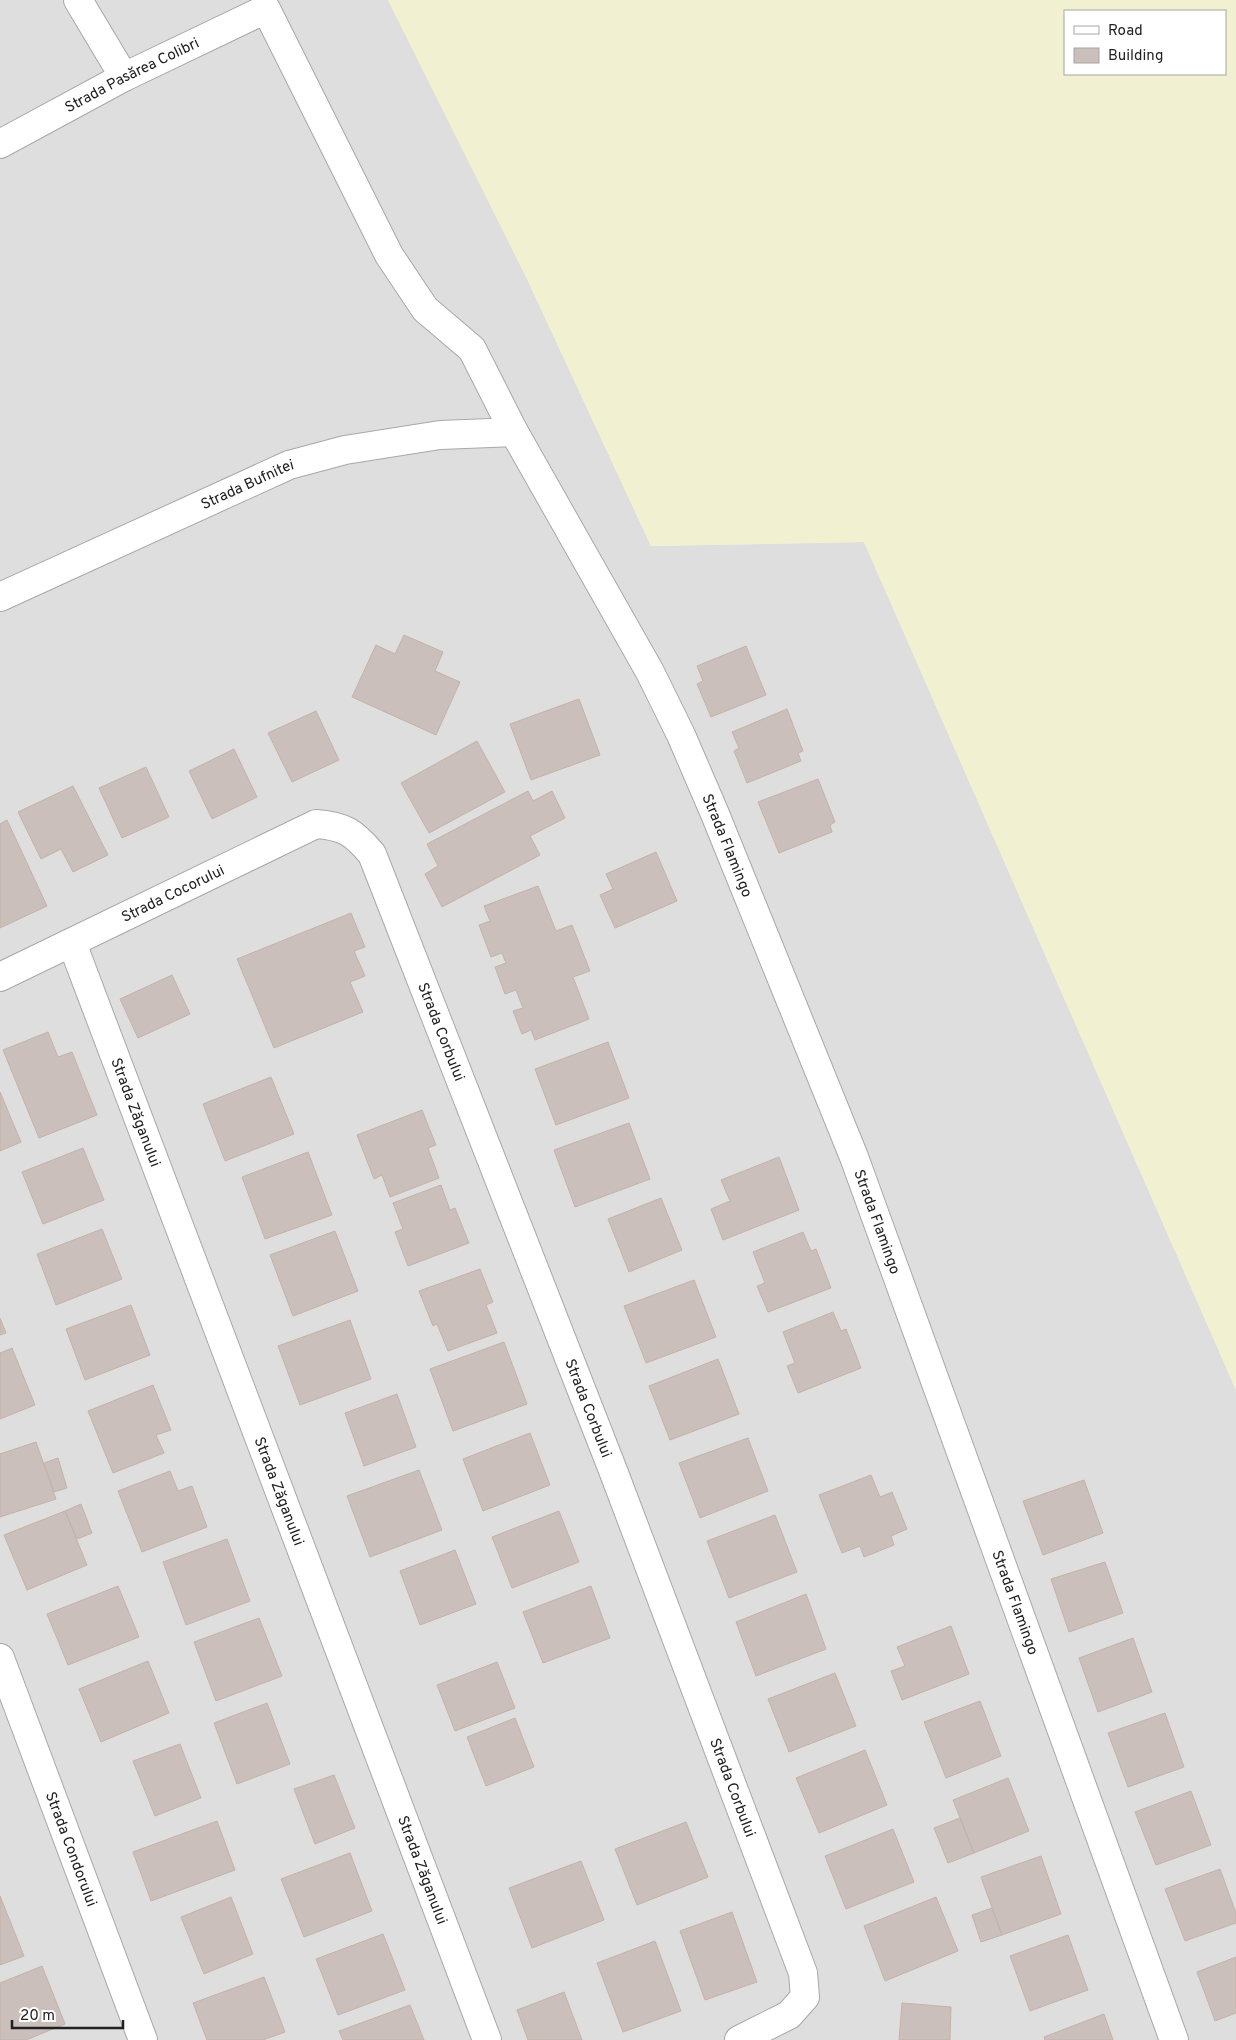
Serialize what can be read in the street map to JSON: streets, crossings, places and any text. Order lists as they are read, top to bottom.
{
  "streets": {
    "street": [
      "Strada Pasărea Colibri",
      "Strada Bufnitei",
      "Strada Flamingo",
      "Strada Cocorului",
      "Strada Corbului",
      "Strada Zăganului",
      "Strada Condorului"
    ]
  },
  "crossings": [
    ["Strada Pasărea Colibri", "Strada Flamingo"],
    ["Strada Bufnitei", "Strada Flamingo"],
    ["Strada Cocorului", "Strada Corbului"],
    ["Strada Cocorului", "Strada Zăganului"]
  ],
  "legend": ["Road", "Building"],
  "scale_bar": "20 m"
}
